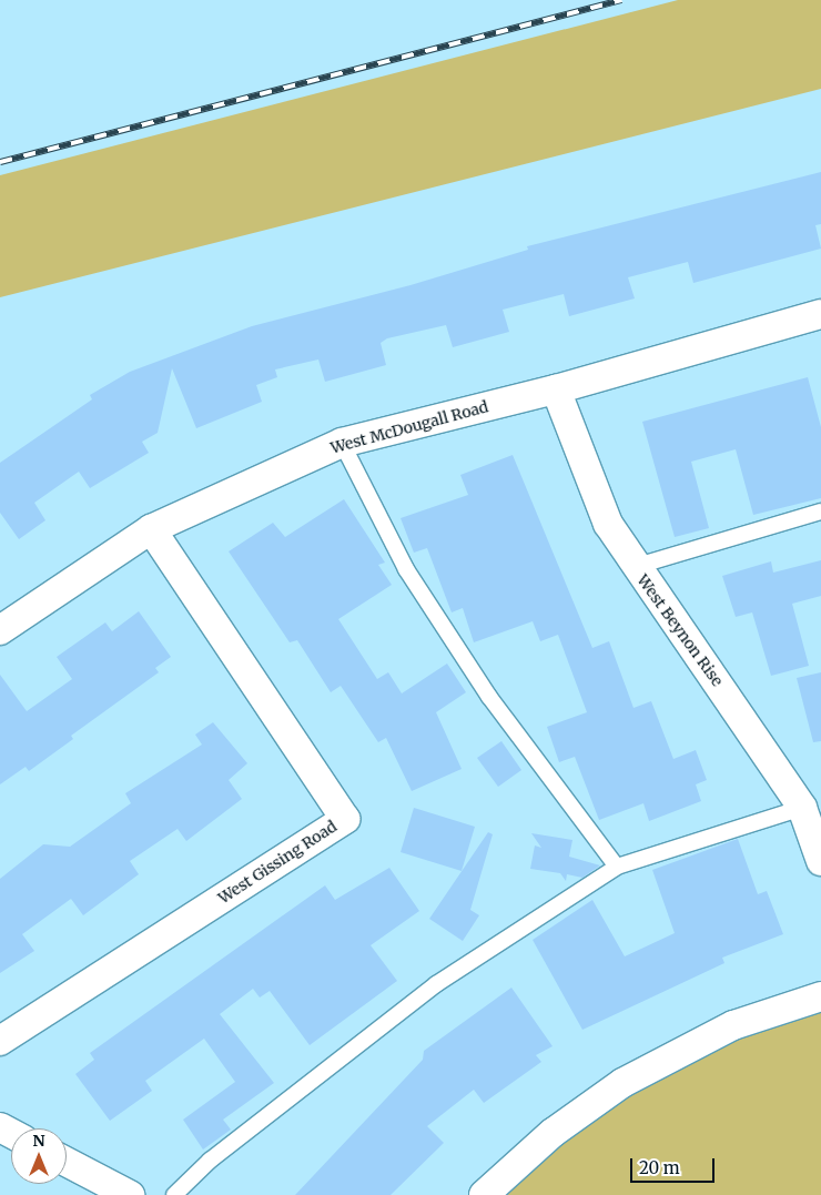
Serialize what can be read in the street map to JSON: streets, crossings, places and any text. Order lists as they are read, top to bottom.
{
  "streets": {
    "street": ["West McDougall Road", "West Beynon Rise", "West Gissing Road"]
  },
  "crossings": [
    ["West McDougall Road", "West Beynon Rise"],
    ["West McDougall Road", "West Gissing Road"]
  ],
  "scale_bar": "20 m",
  "north": "top"
}
